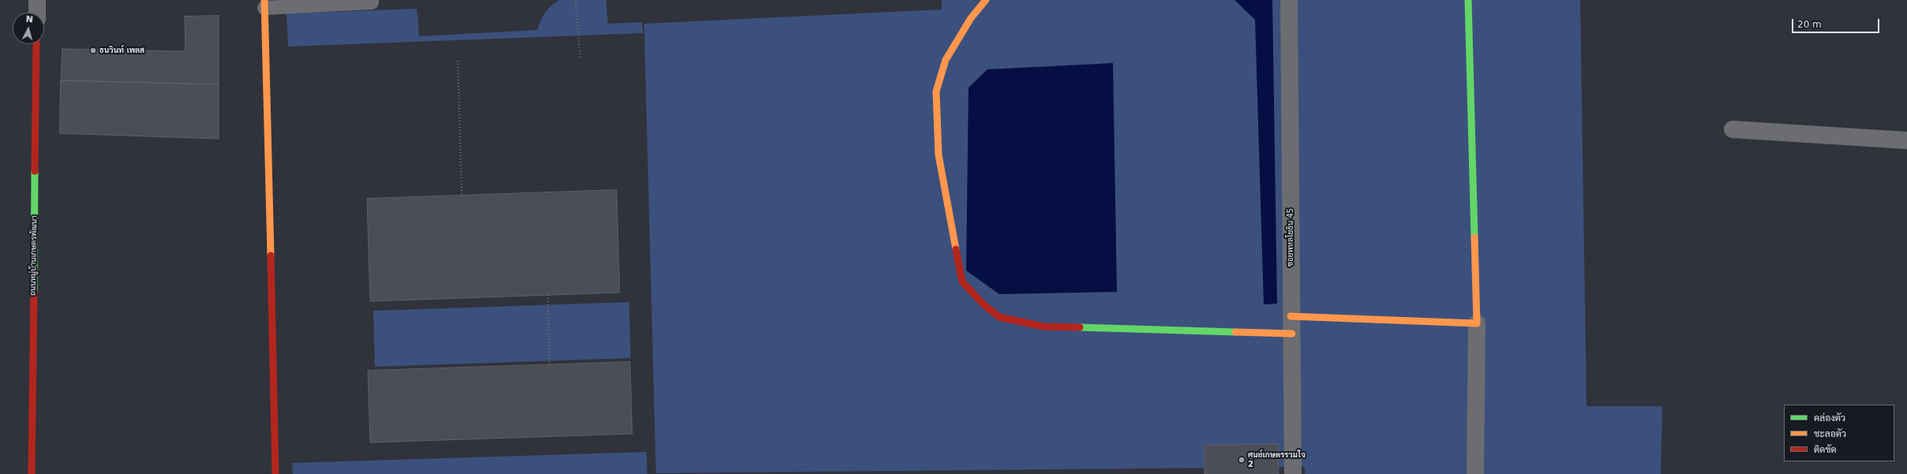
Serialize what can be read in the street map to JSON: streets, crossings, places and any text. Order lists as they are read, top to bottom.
{
  "streets": {
    "street": ["ซอยพหลโยธิน 45", "ถนนหมู่บ้านเกษตรพัฒนา"]
  },
  "places": ["ธนวินท์ เพลส", "ศูนย์เกษตรรวมใจ 2"],
  "legend": ["คล่องตัว", "ชะลอตัว", "ติดขัด"],
  "scale_bar": "20 m",
  "north": "top"
}
